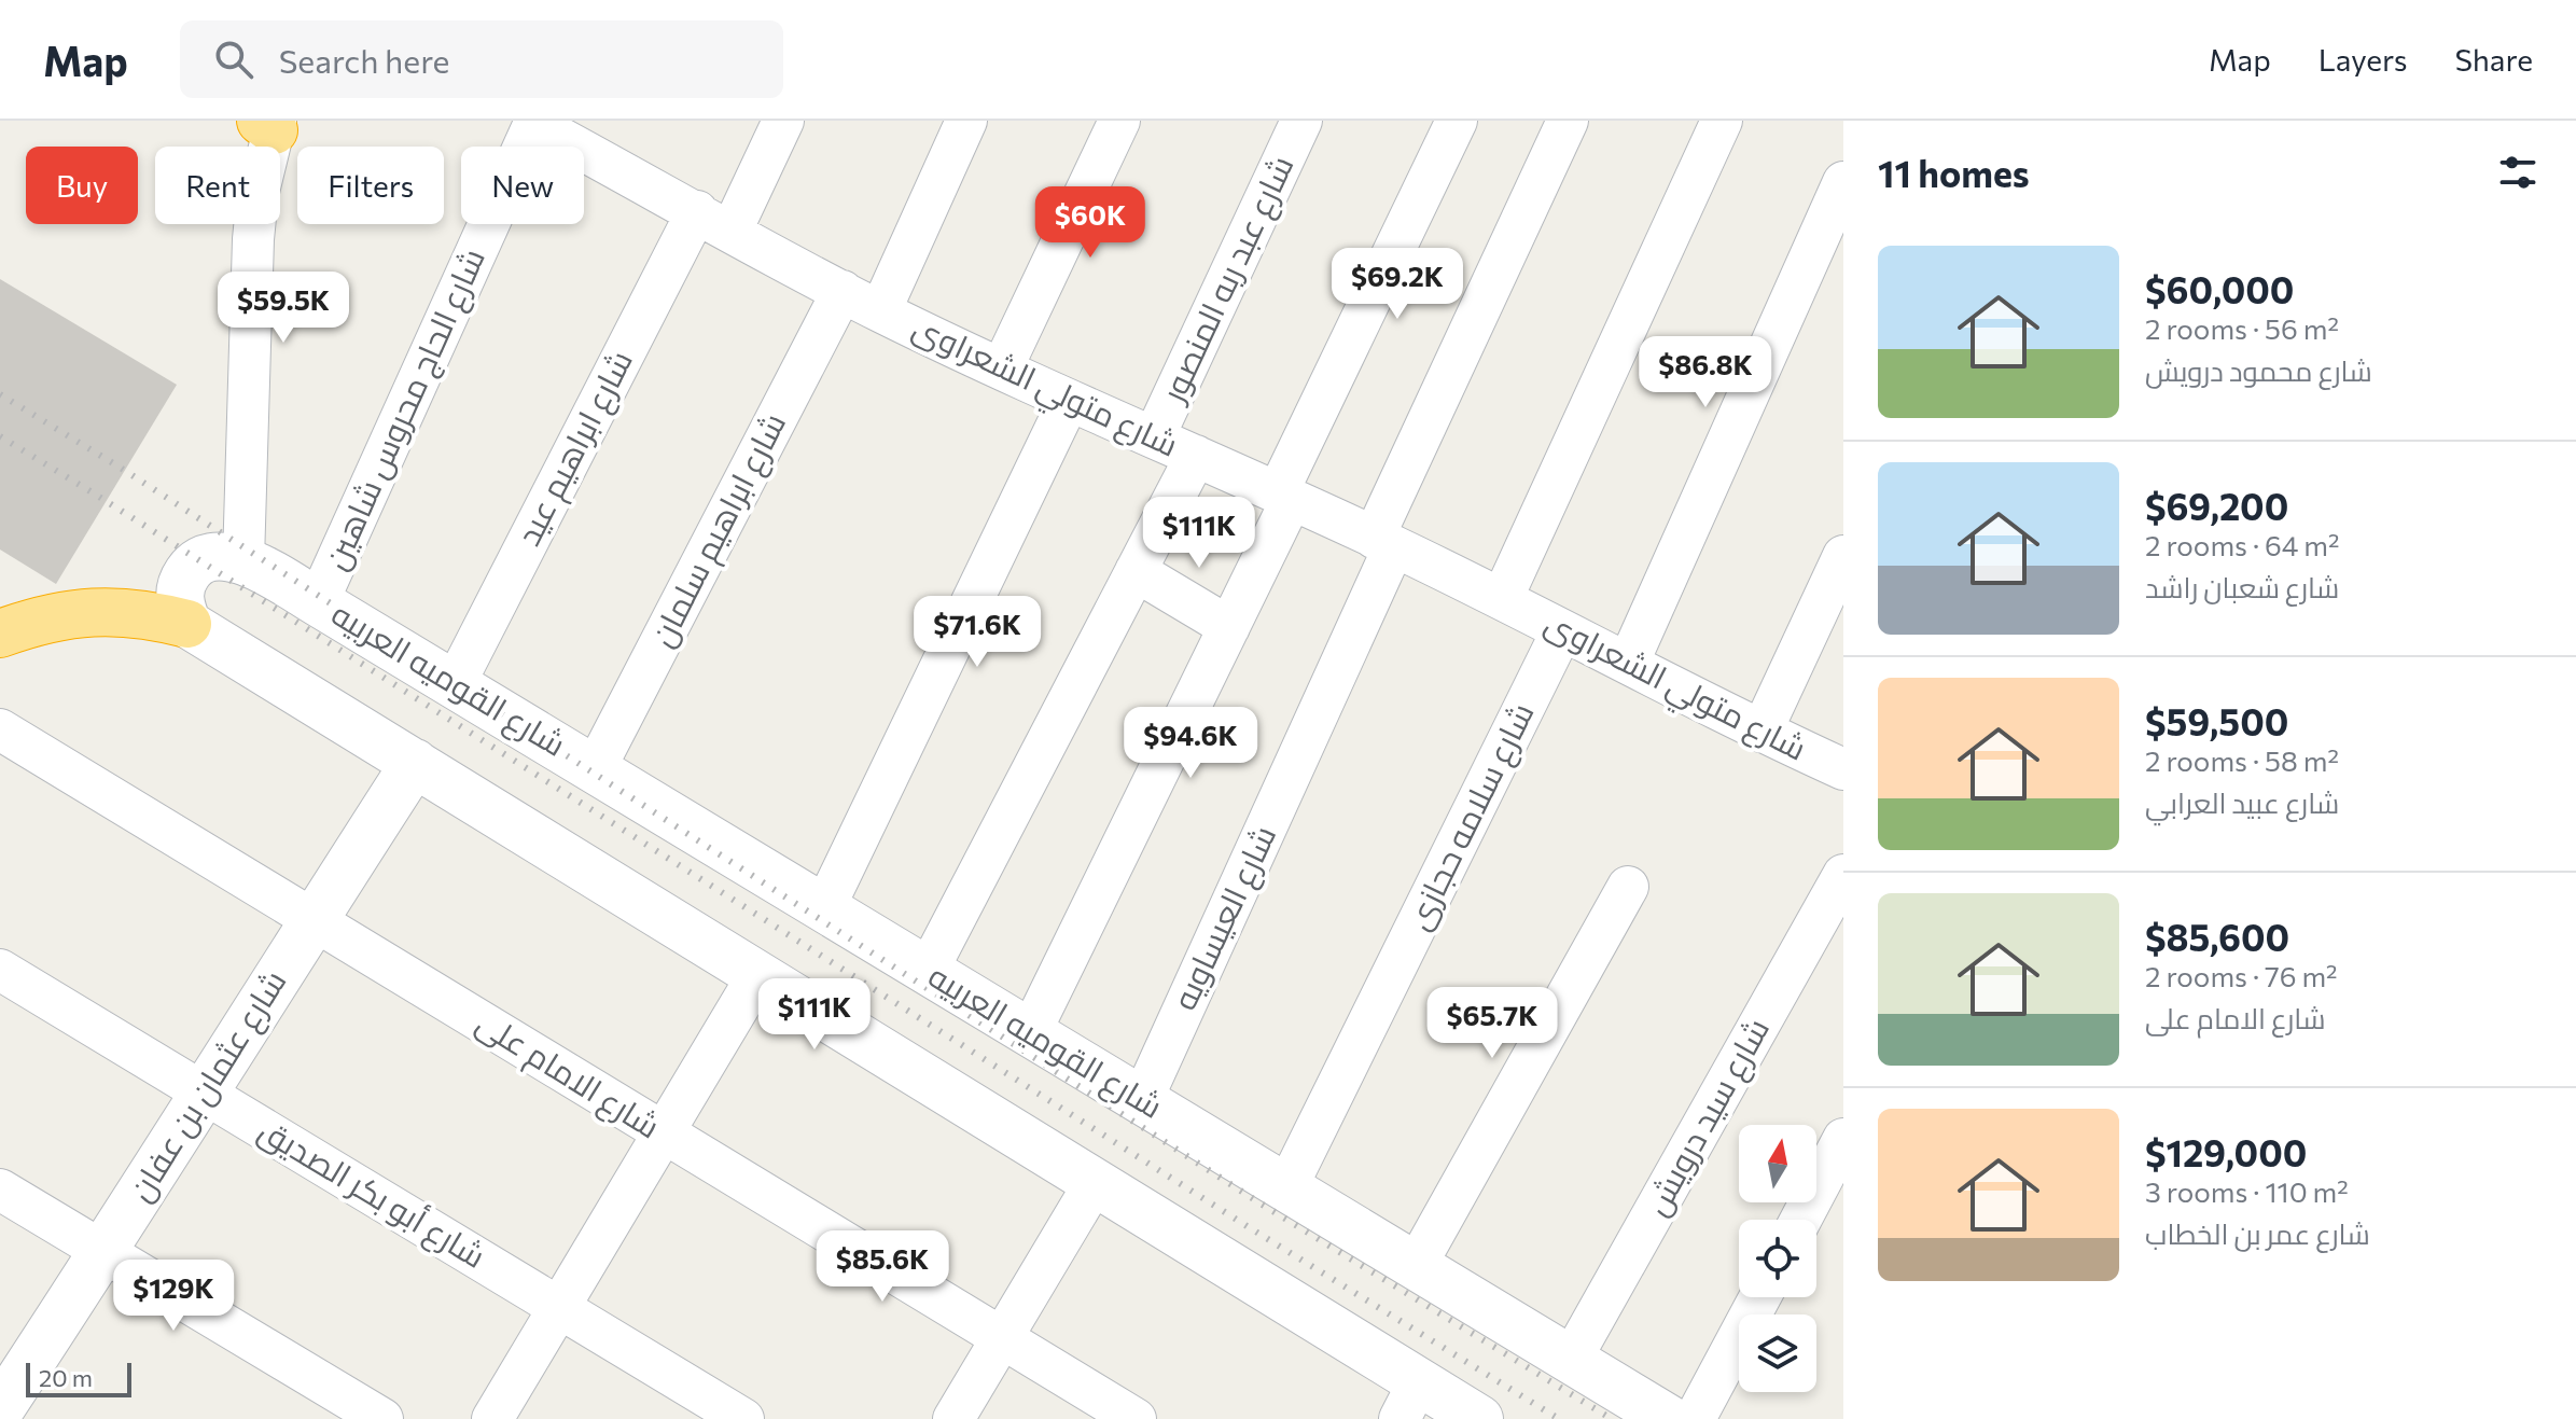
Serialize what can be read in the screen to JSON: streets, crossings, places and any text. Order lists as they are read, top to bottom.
{
  "streets": {
    "street": [
      "شارع عبد ربه المنصور",
      "شارع متولي الشعراوى",
      "شارع الحاج محروس شاهين",
      "شارع ابراهيم عيد",
      "شارع ابراهيم سلمان",
      "شارع القوميه العربيه",
      "شارع سلامه حجازى",
      "شارع العيساويه",
      "شارع الامام على",
      "شارع عثمان بن عفان",
      "شارع سيد درويش",
      "شارع أبو بكر الصديق"
    ]
  },
  "crossings": [
    ["شارع عبد ربه المنصور", "شارع متولي الشعراوى"],
    ["شارع متولي الشعراوى", "شارع الحاج محروس شاهين"],
    ["شارع متولي الشعراوى", "شارع ابراهيم عيد"],
    ["شارع متولي الشعراوى", "شارع ابراهيم سلمان"],
    ["شارع متولي الشعراوى", "شارع سلامه حجازى"],
    ["شارع متولي الشعراوى", "شارع العيساويه"],
    ["شارع الحاج محروس شاهين", "شارع القوميه العربيه"],
    ["شارع ابراهيم عيد", "شارع القوميه العربيه"],
    ["شارع ابراهيم سلمان", "شارع القوميه العربيه"],
    ["شارع القوميه العربيه", "شارع سلامه حجازى"],
    ["شارع القوميه العربيه", "شارع العيساويه"],
    ["شارع القوميه العربيه", "شارع سيد درويش"],
    ["شارع الامام على", "شارع عثمان بن عفان"],
    ["شارع عثمان بن عفان", "شارع أبو بكر الصديق"]
  ],
  "scale_bar": "20 m",
  "north": "top",
  "page": {
    "header": "Map",
    "search": "Search here",
    "nav": ["Map", "Layers", "Share"],
    "heading": "11 homes",
    "chip": [
      "Buy",
      "Rent",
      "Filters",
      "New"
    ],
    "price": [
      "$60K",
      "$69.2K",
      "$59.5K",
      "$86.8K",
      "$111K",
      "$71.6K",
      "$94.6K",
      "$111K",
      "$65.7K",
      "$85.6K",
      "$129K"
    ],
    "list": [
      {
        "name": "$60,000",
        "note": "2 rooms · 56 m² · شارع محمود درويش"
      },
      {
        "name": "$69,200",
        "note": "2 rooms · 64 m² · شارع شعبان راشد"
      },
      {
        "name": "$59,500",
        "note": "2 rooms · 58 m² · شارع عبيد العرابي"
      },
      {
        "name": "$85,600",
        "note": "2 rooms · 76 m² · شارع الامام على"
      },
      {
        "name": "$129,000",
        "note": "3 rooms · 110 m² · شارع عمر بن الخطاب"
      }
    ],
    "scale": "20 m"
  }
}
